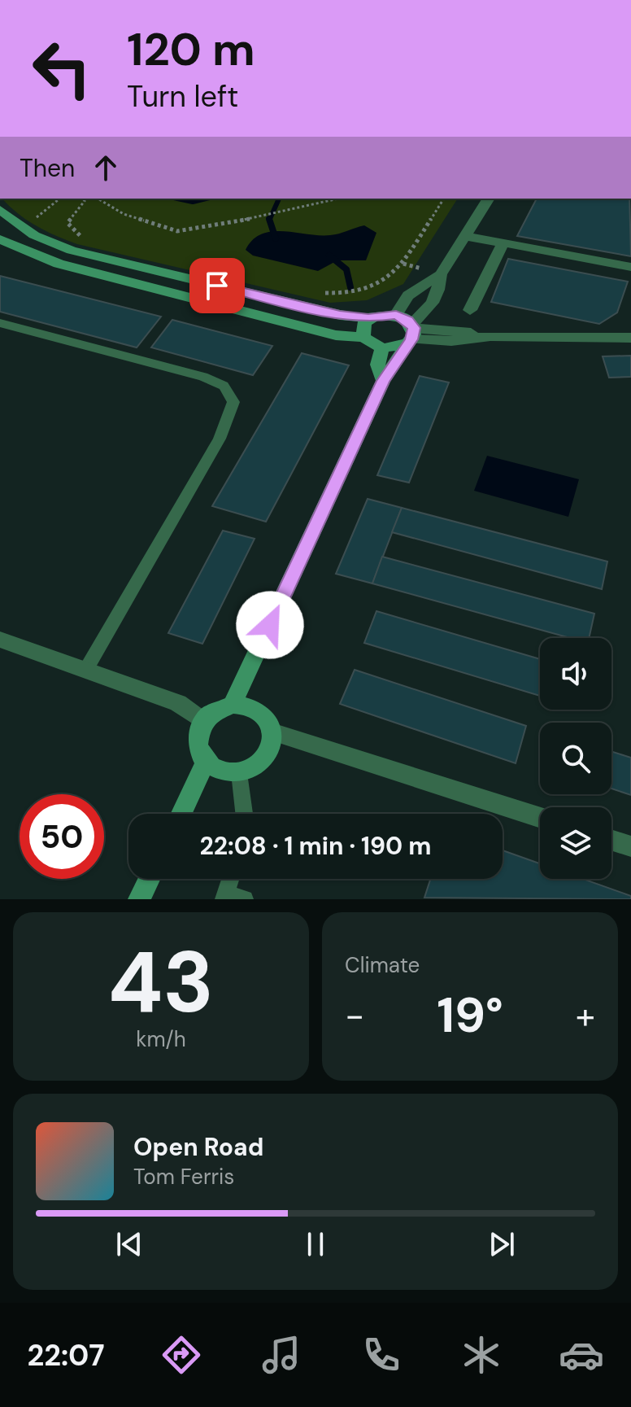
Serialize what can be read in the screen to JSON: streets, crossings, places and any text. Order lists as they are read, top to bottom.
{
  "page": {
    "turn": ["120 m", "Turn left"],
    "then": "Then",
    "limit": "50",
    "trip": "22:08 · 1 min · 190 m",
    "tile": [
      ["43", "km/h"],
      "Climate"
    ],
    "heat": ["−", "19°", "+"],
    "song": ["Open Road", "Tom Ferris"],
    "tabs": "22:07"
  }
}
